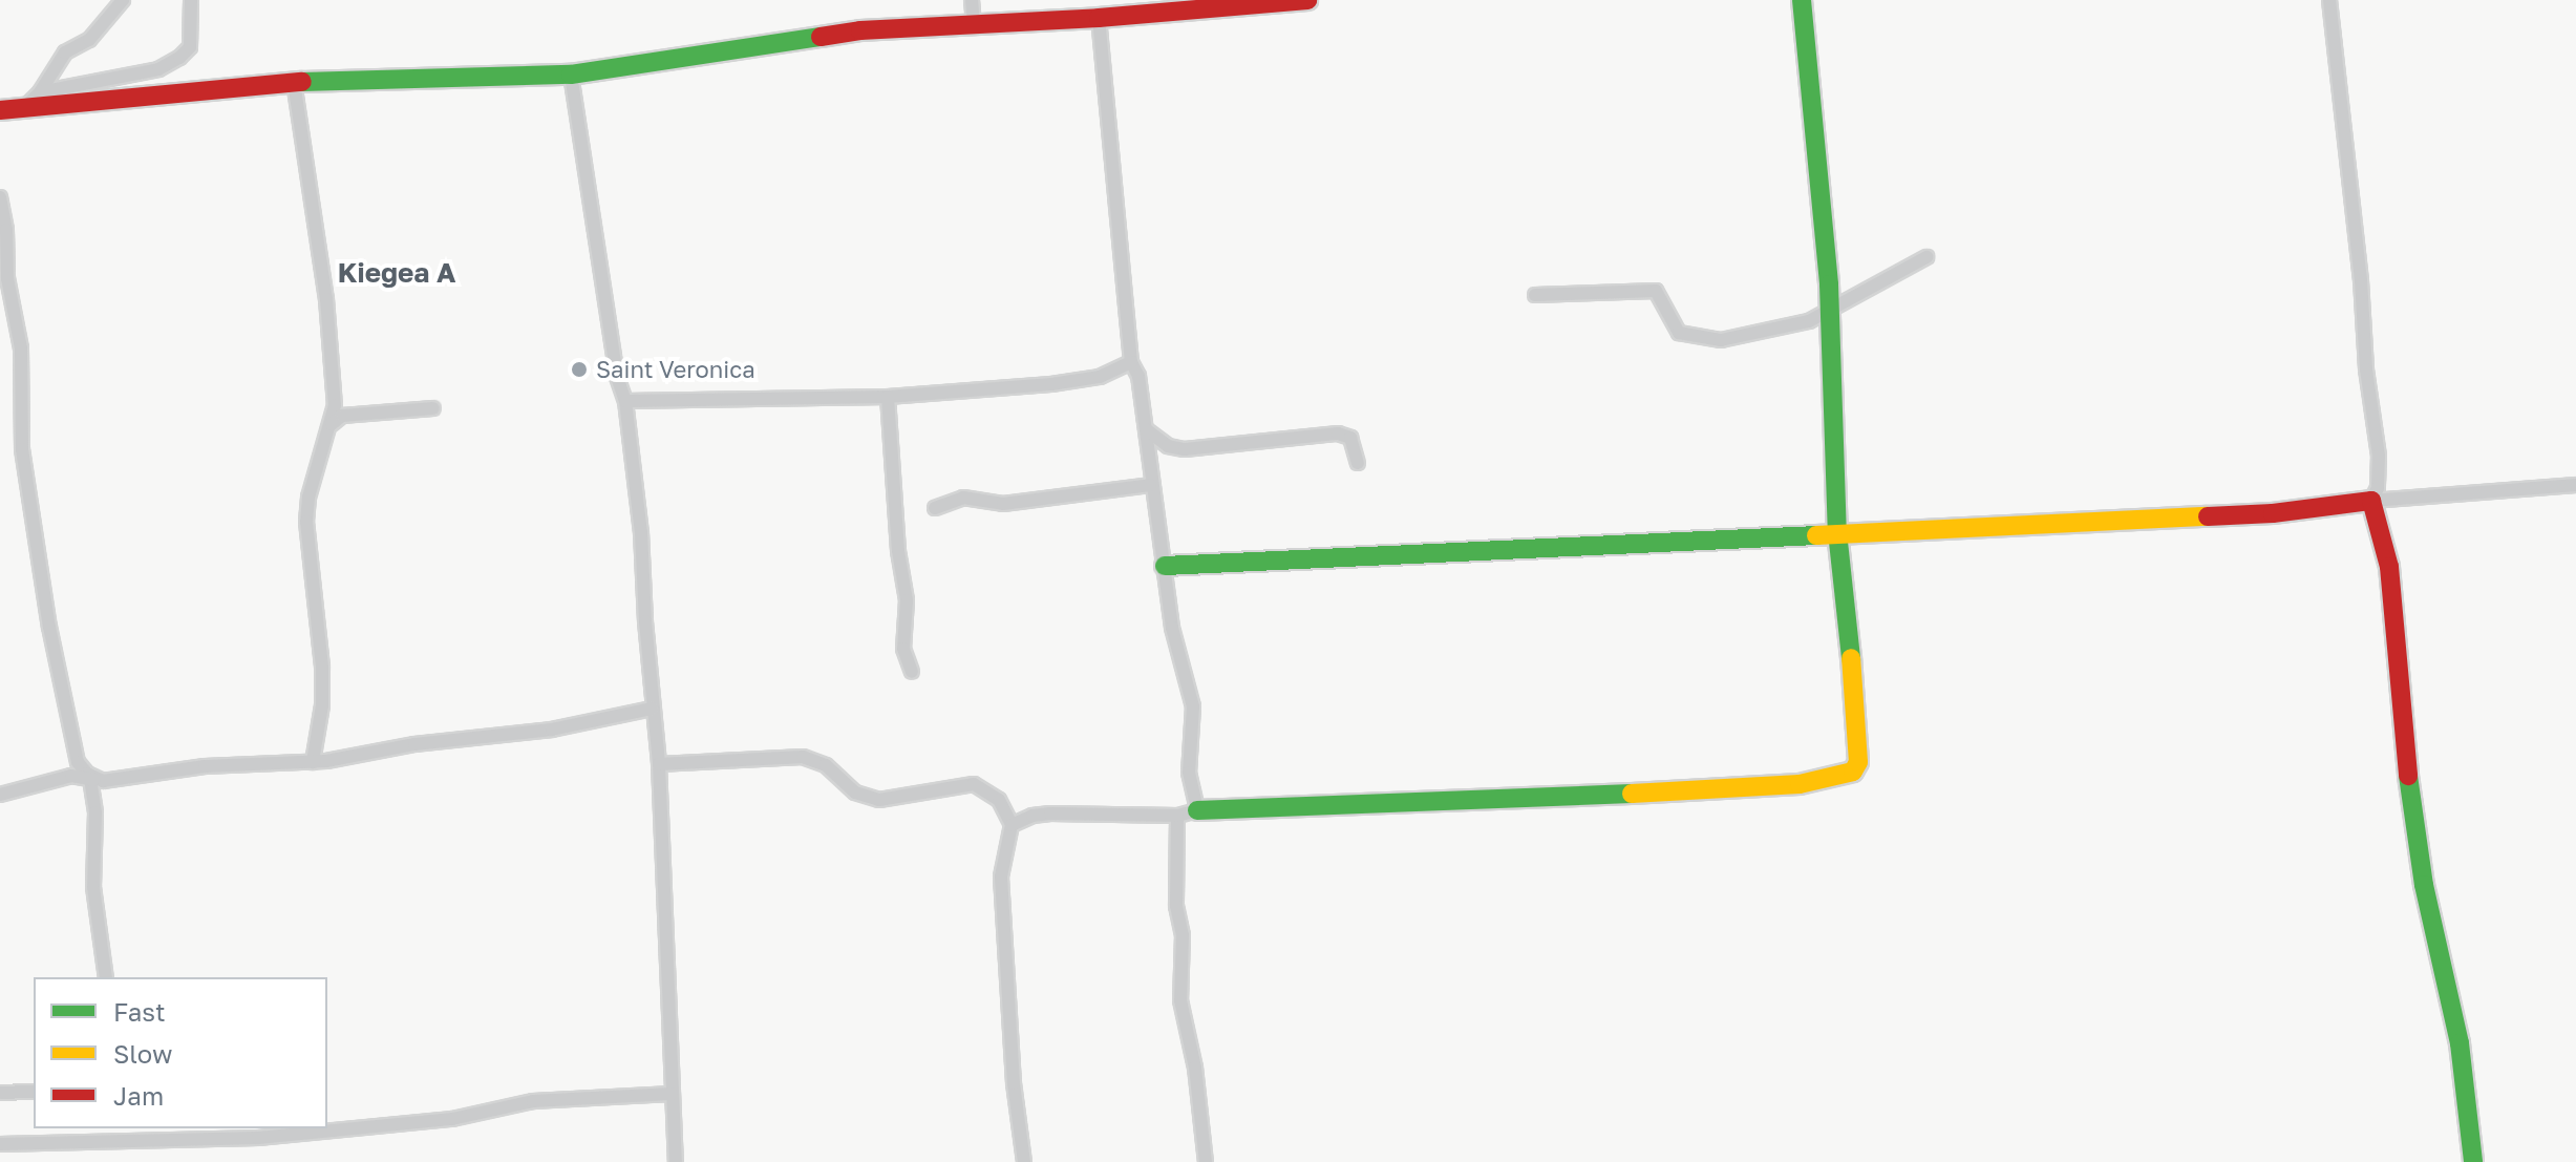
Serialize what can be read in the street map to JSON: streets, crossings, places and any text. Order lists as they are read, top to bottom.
{
  "districts": ["Kiegea A"],
  "places": ["Saint Veronica"],
  "legend": ["Fast", "Slow", "Jam"]
}
